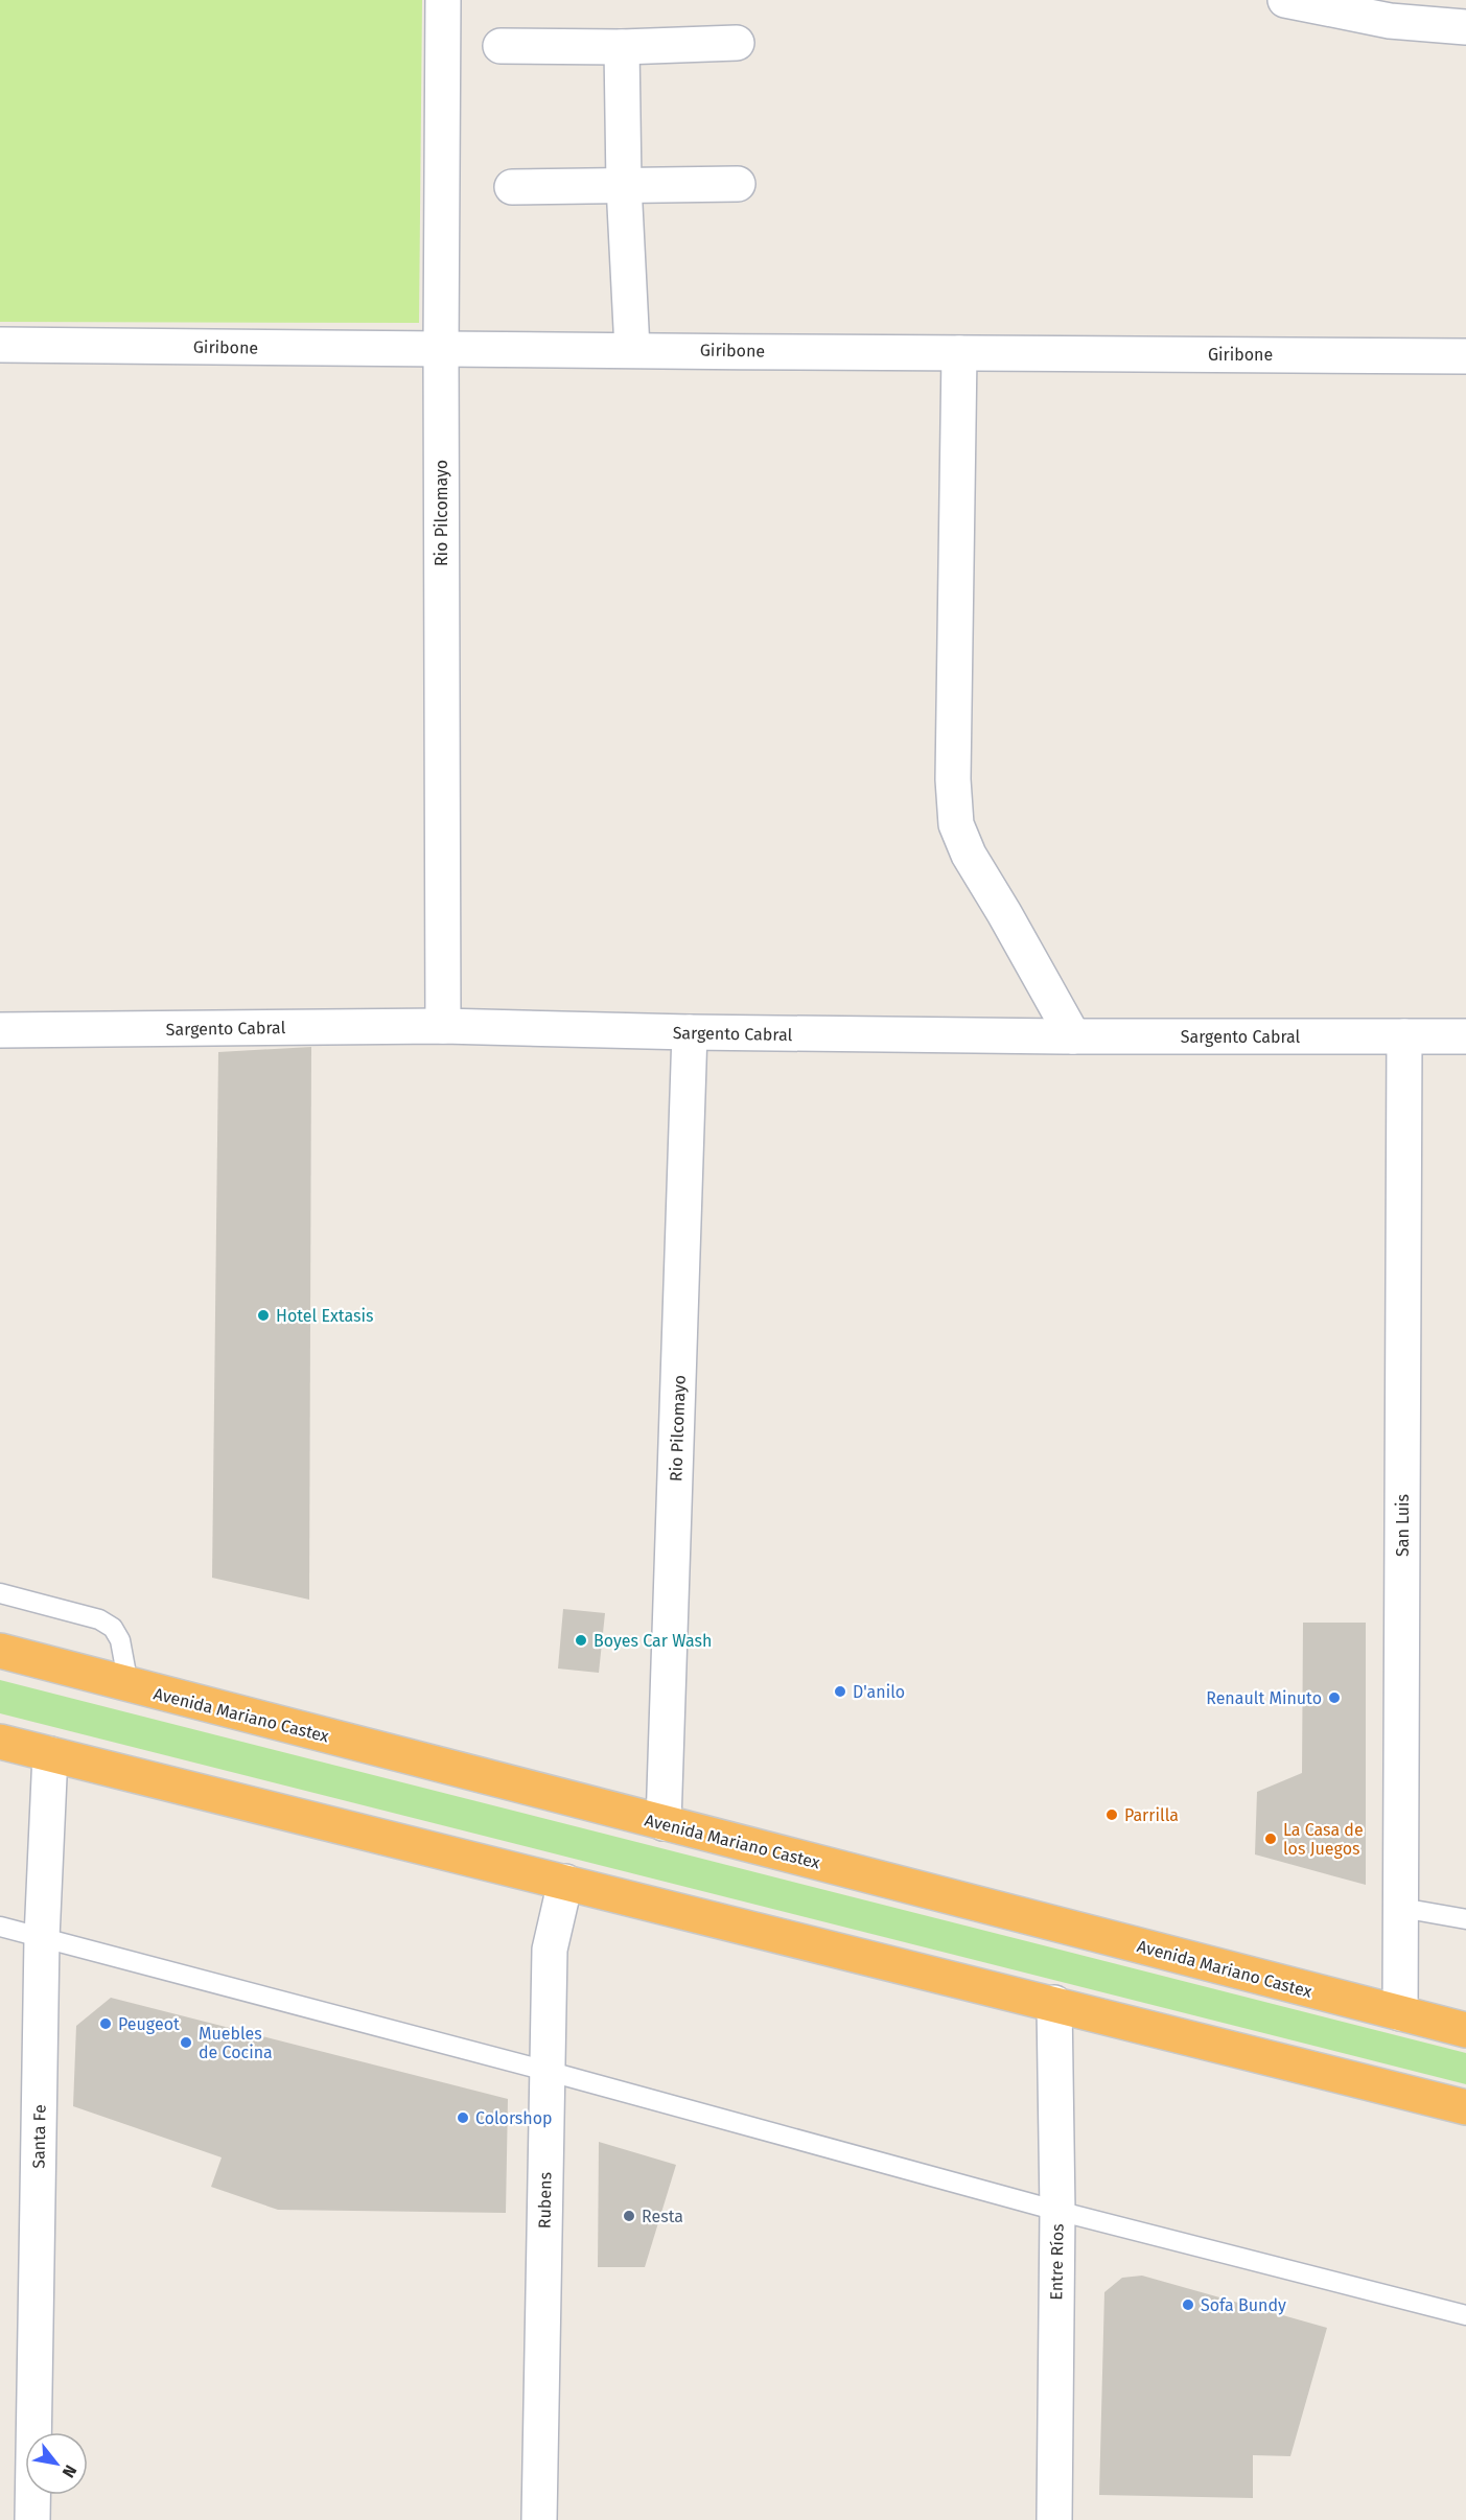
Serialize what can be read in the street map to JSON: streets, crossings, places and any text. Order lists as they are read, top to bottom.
{
  "streets": {
    "highway": ["Avenida Mariano Castex"],
    "street": [
      "Giribone",
      "Rio Pilcomayo",
      "Sargento Cabral",
      "San Luis",
      "Santa Fe",
      "Rubens",
      "Entre Ríos"
    ]
  },
  "crossings": [
    ["Giribone", "Rio Pilcomayo"],
    ["Rio Pilcomayo", "Sargento Cabral"],
    ["Rio Pilcomayo", "Avenida Mariano Castex"],
    ["Sargento Cabral", "San Luis"],
    ["San Luis", "Avenida Mariano Castex"]
  ],
  "places": [
    "Hotel Extasis",
    "Boyes Car Wash",
    "D'anilo",
    "Renault Minuto",
    "Parrilla",
    "La Casa de los Juegos",
    "Peugeot",
    "Muebles de Cocina",
    "Colorshop",
    "Resta",
    "Sofa Bundy"
  ],
  "north": "bottom right"
}
